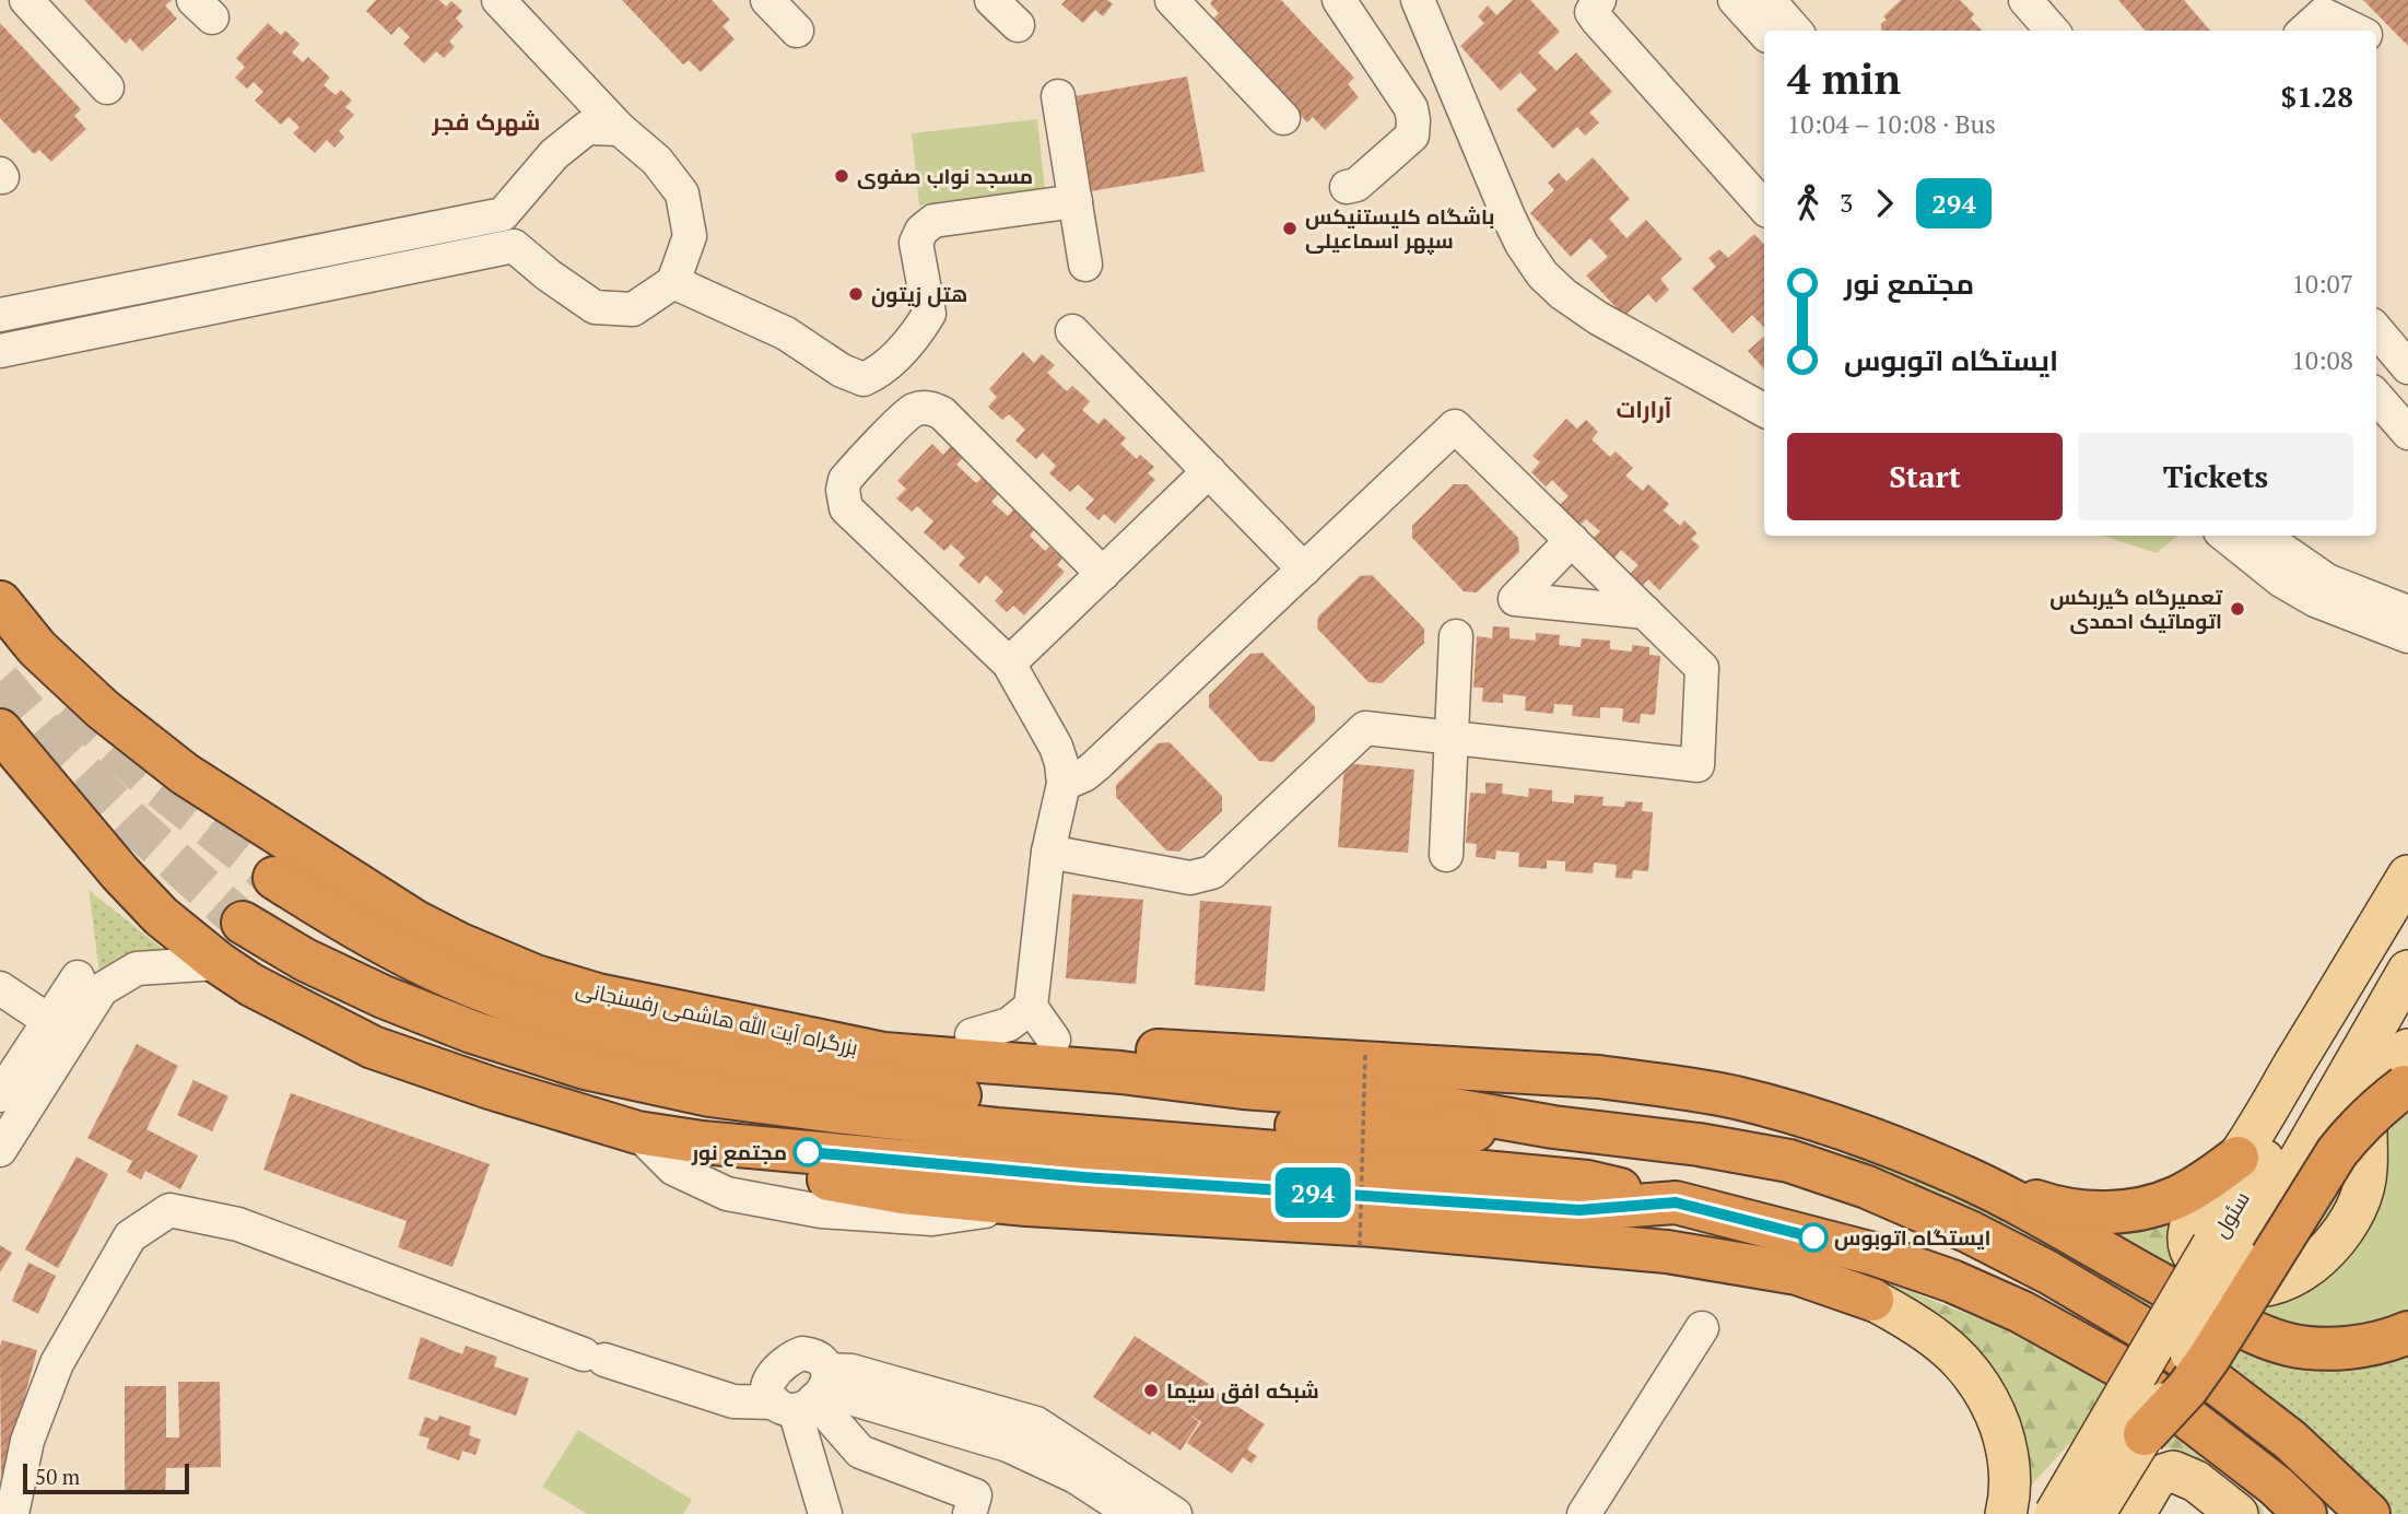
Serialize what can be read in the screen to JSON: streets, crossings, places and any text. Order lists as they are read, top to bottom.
{
  "streets": {
    "highway": ["بزرگراه آیت الله هاشمی رفسنجانی"],
    "main road": ["سئول"]
  },
  "districts": ["شهرک فجر", "آرارات"],
  "places": [
    "مسجد نواب صفوی",
    "باشگاه کلیستنیکس سپهر اسماعیلی",
    "هتل زیتون",
    "تعمیرگاه گیربکس اتوماتیک احمدی",
    "مجتمع نور",
    "ایستگاه اتوبوس",
    "شبکه افق سیما"
  ],
  "lines": ["bus line 294"],
  "scale_bar": "50 m",
  "page": {
    "on_map": "294",
    "heading": ["4 min", "10:04 – 10:08 · Bus", "$1.28"],
    "legs": ["3", "294"],
    "list": [
      {
        "name": "مجتمع نور",
        "value": "10:07"
      },
      {
        "name": "ایستگاه اتوبوس",
        "value": "10:08"
      }
    ],
    "buttons": ["Start", "Tickets"],
    "scale": "50 m"
  }
}
